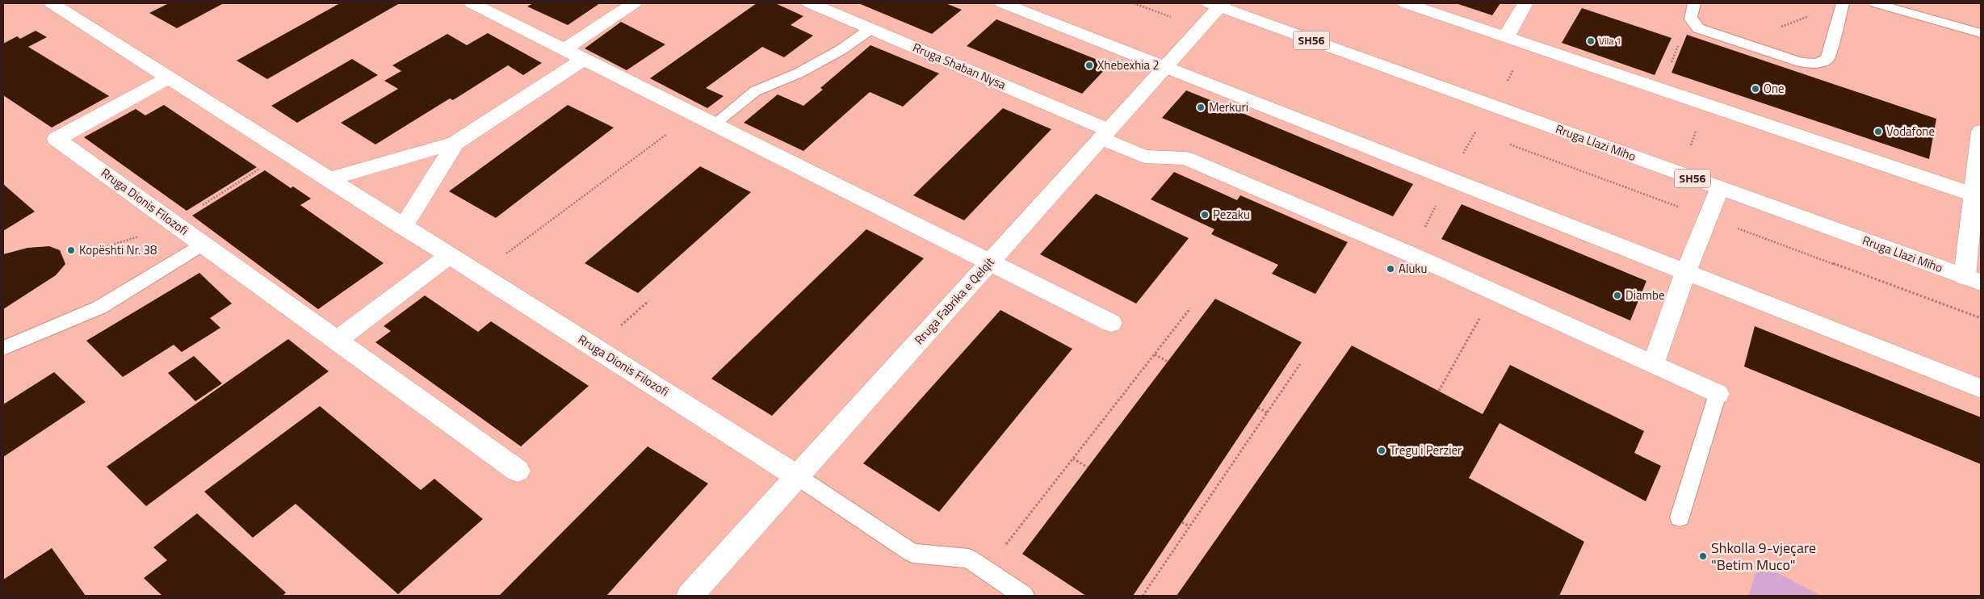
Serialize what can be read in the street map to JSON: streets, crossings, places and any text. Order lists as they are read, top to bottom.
{
  "streets": {
    "street": [
      "SH56",
      "Rruga Shaban Nysa",
      "Rruga Llazi Miho",
      "Rruga Dionis Filozofi",
      "Rruga Fabrika e Qelqit"
    ]
  },
  "crossings": [
    ["Rruga Shaban Nysa", "Rruga Fabrika e Qelqit"],
    ["Rruga Llazi Miho", "Rruga Fabrika e Qelqit"],
    ["Rruga Dionis Filozofi", "Rruga Fabrika e Qelqit"]
  ],
  "places": [
    "Vila 1",
    "Xhebexhia 2",
    "One",
    "Merkuri",
    "Vodafone",
    "Pezaku",
    "Kopështi Nr. 38",
    "Aluku",
    "Diambe",
    "Tregu i Perzier",
    "Shkolla 9-vjeçare \"Betim Muco\""
  ]
}
